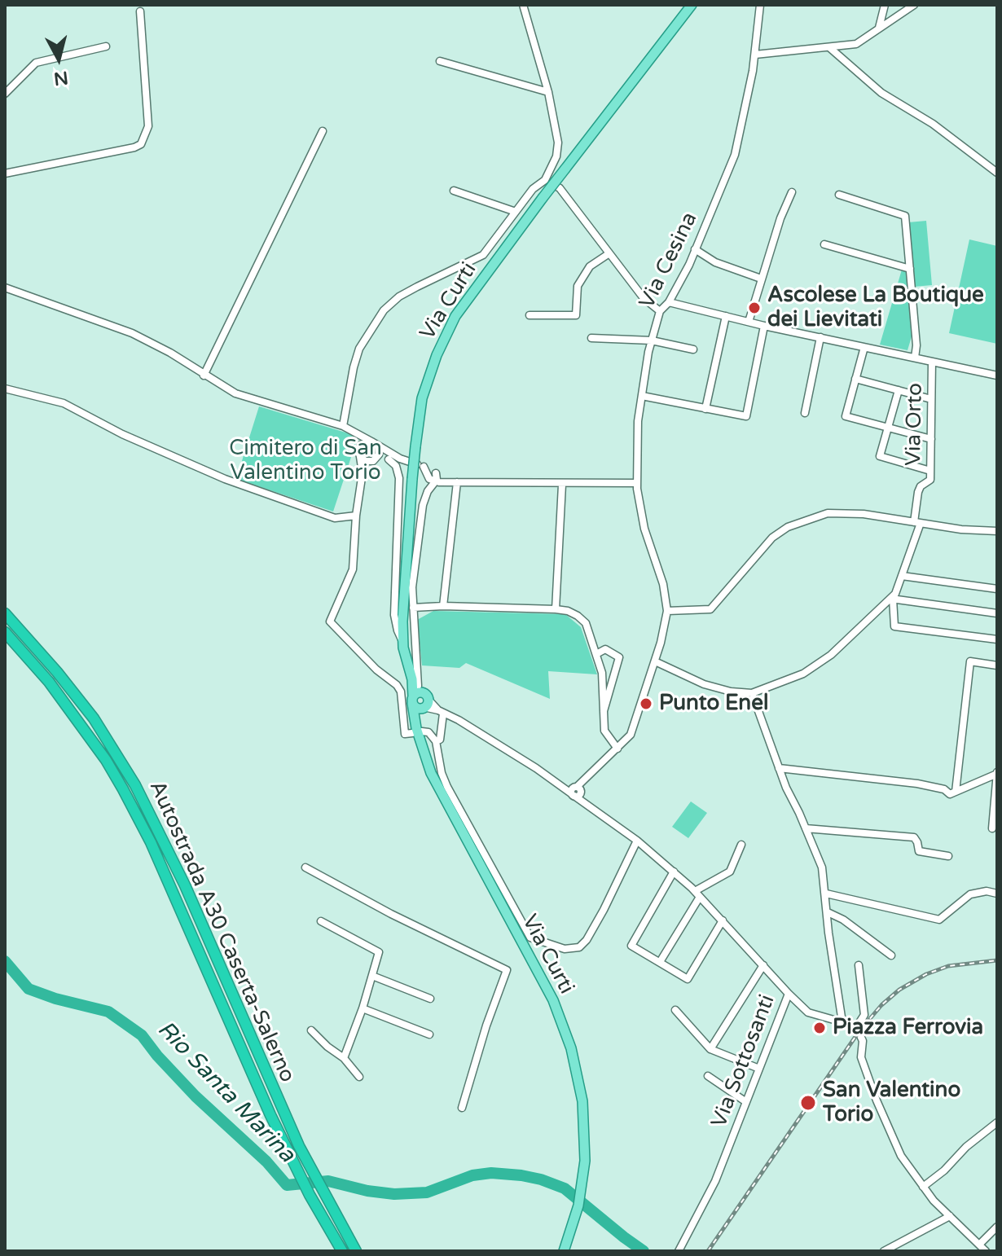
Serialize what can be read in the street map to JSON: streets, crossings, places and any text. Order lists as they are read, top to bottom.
{
  "streets": {
    "highway": ["Autostrada A30 Caserta-Salerno"],
    "main road": ["Via Curti"],
    "street": ["Via Cesina", "Via Orto", "Via Sottosanti"]
  },
  "crossings": [
    ["Via Curti", "Via Sottosanti"]
  ],
  "water": ["Rio Santa Marina"],
  "parks": ["Cimitero di San Valentino Torio"],
  "places": [
    "Ascolese La Boutique dei Lievitati",
    "Punto Enel",
    "Piazza Ferrovia",
    "San Valentino Torio"
  ],
  "north": "bottom"
}
